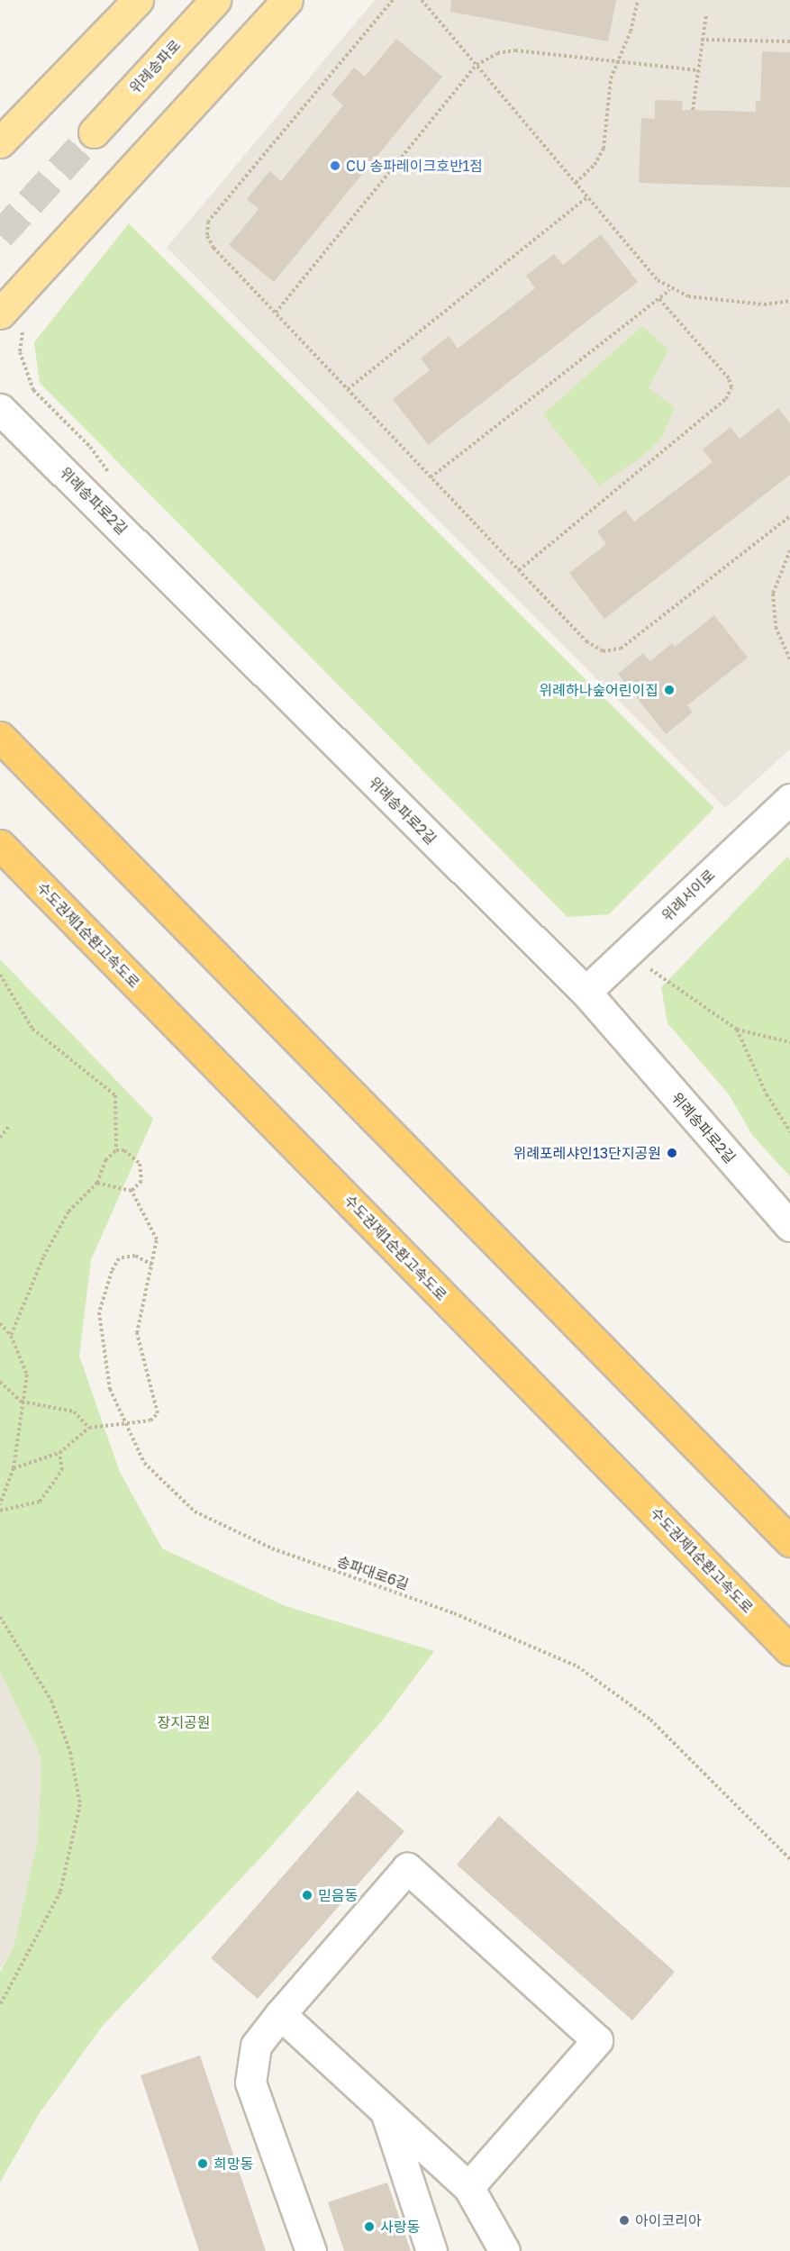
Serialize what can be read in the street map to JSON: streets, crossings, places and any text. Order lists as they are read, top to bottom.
{
  "streets": {
    "highway": ["수도권제1순환고속도로"],
    "main road": ["위례송파로"],
    "street": ["위례송파로2길", "위례서이로"],
    "path": ["송파대로6길"]
  },
  "crossings": [
    ["위례송파로2길", "위례서이로"]
  ],
  "parks": ["장지공원"],
  "places": [
    "CU 송파레이크호반1점",
    "위례하나숲어린이집",
    "위례포레샤인13단지공원",
    "믿음동",
    "희망동",
    "아이코리아",
    "사랑동"
  ]
}
